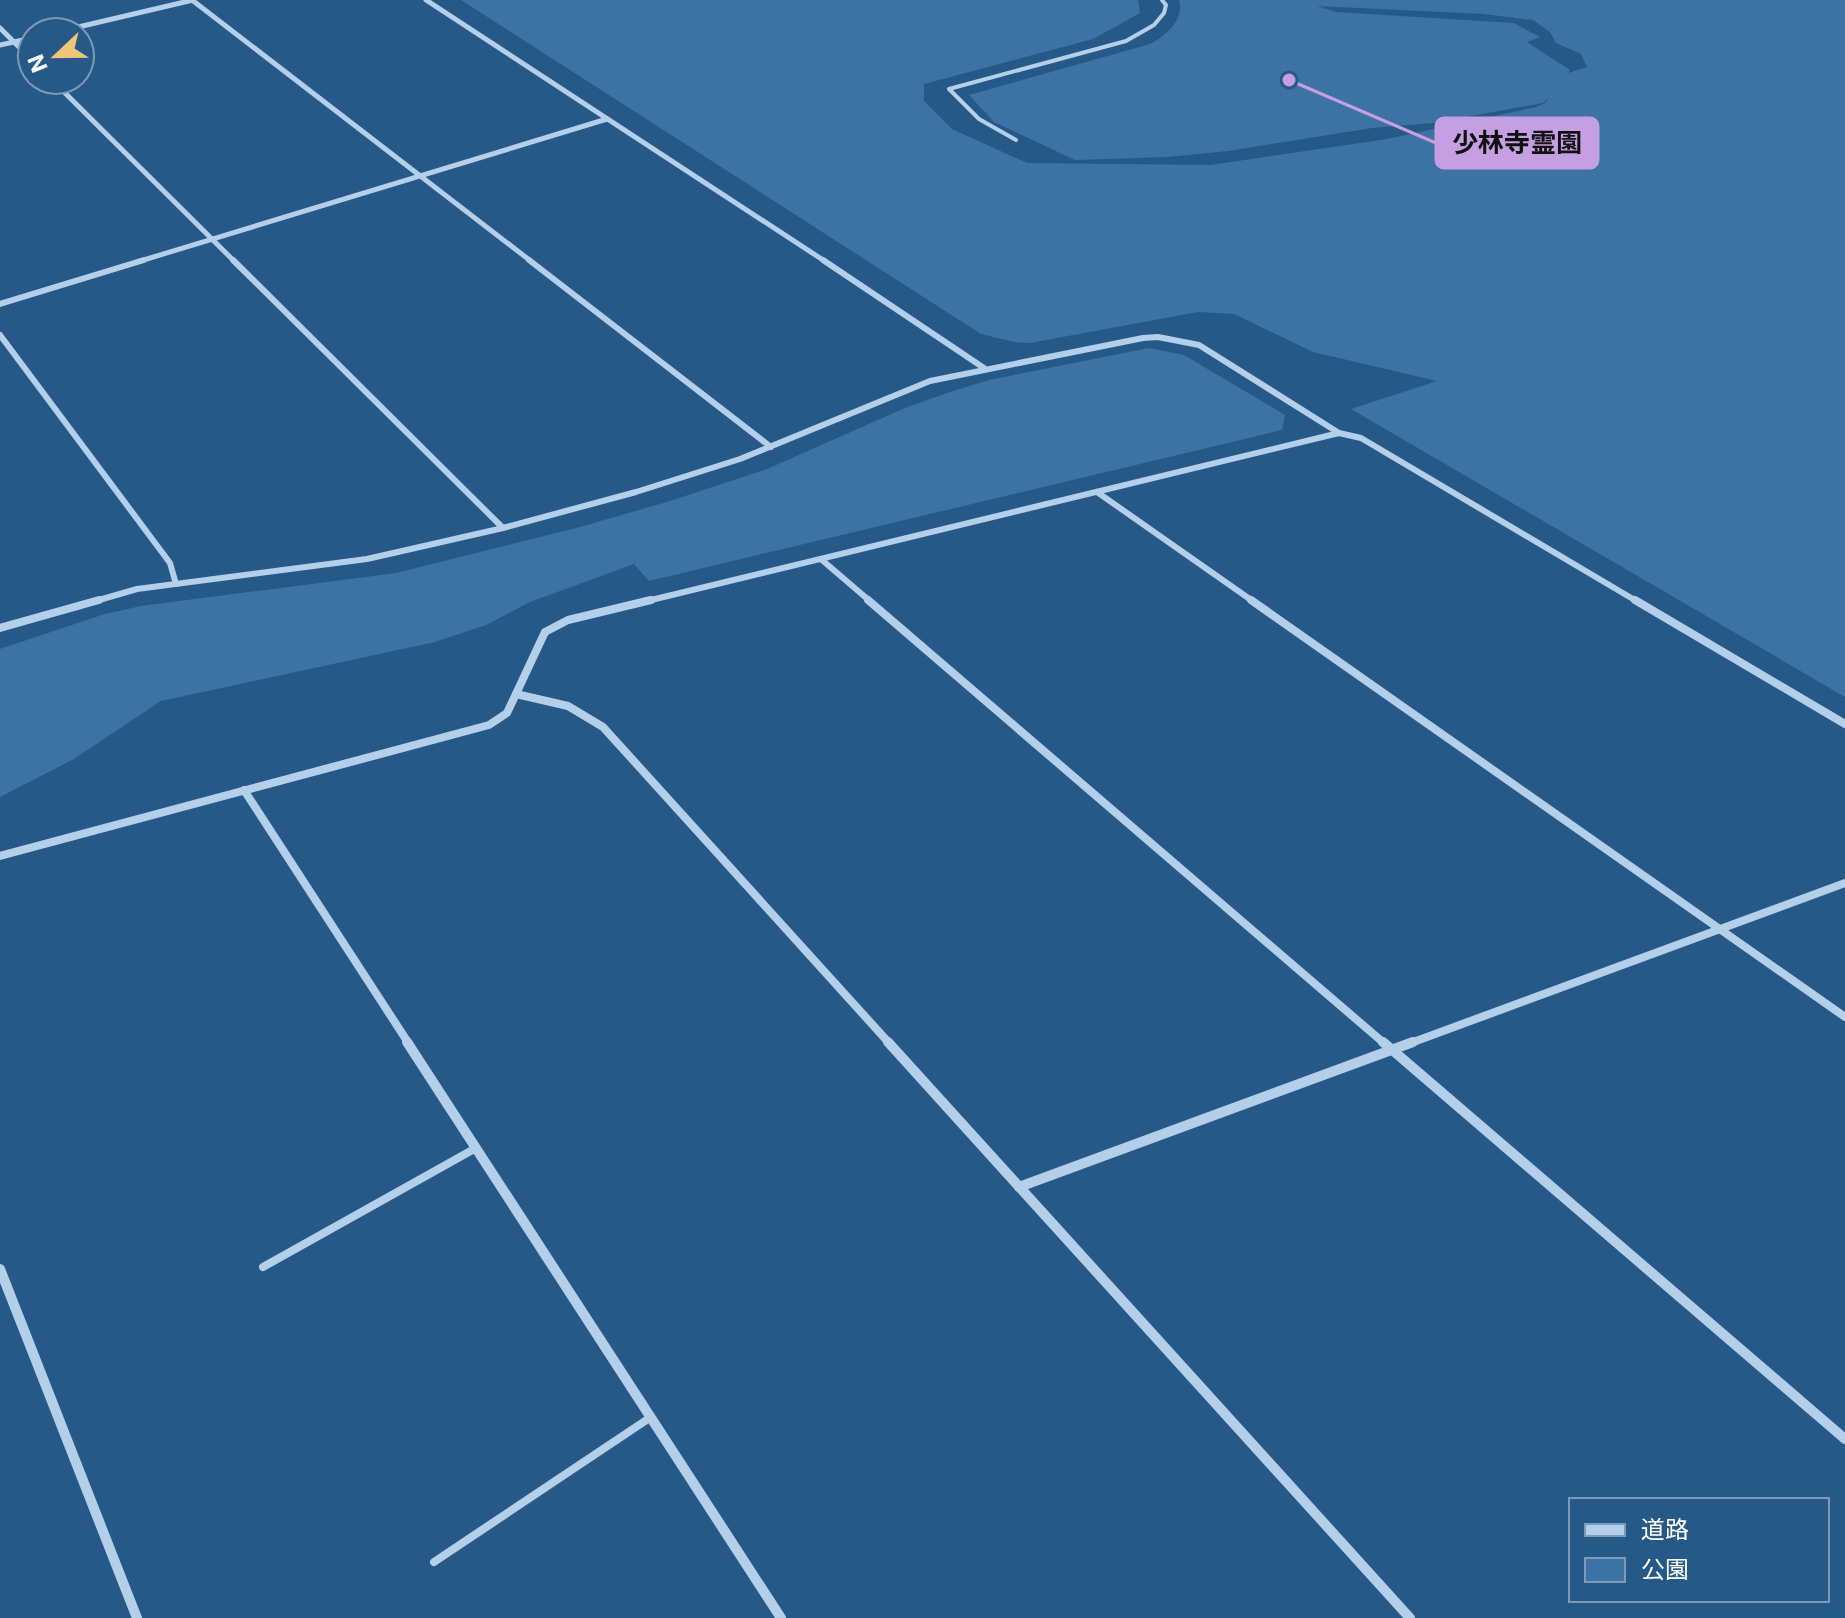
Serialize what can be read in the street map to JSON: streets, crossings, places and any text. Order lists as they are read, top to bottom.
{
  "places": ["少林寺霊園"],
  "legend": ["道路", "公園"],
  "north": "left"
}
